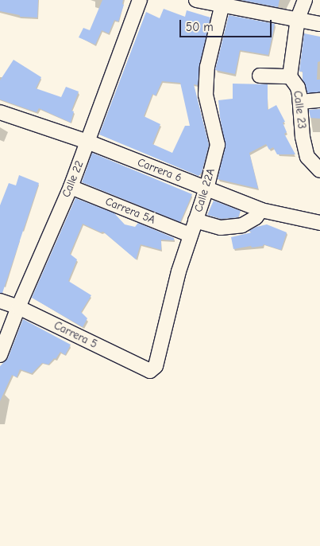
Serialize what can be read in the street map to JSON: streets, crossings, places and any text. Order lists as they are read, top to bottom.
{
  "streets": {
    "street": [
      "Calle 23",
      "Carrera 6",
      "Calle 22",
      "Calle 22A",
      "Carrera 5A",
      "Carrera 5"
    ]
  },
  "crossings": [
    ["Carrera 6", "Calle 22"],
    ["Carrera 6", "Calle 22A"],
    ["Calle 22", "Carrera 5A"],
    ["Calle 22", "Carrera 5"],
    ["Calle 22A", "Carrera 5A"],
    ["Calle 22A", "Carrera 5"]
  ],
  "scale_bar": "50 m"
}
